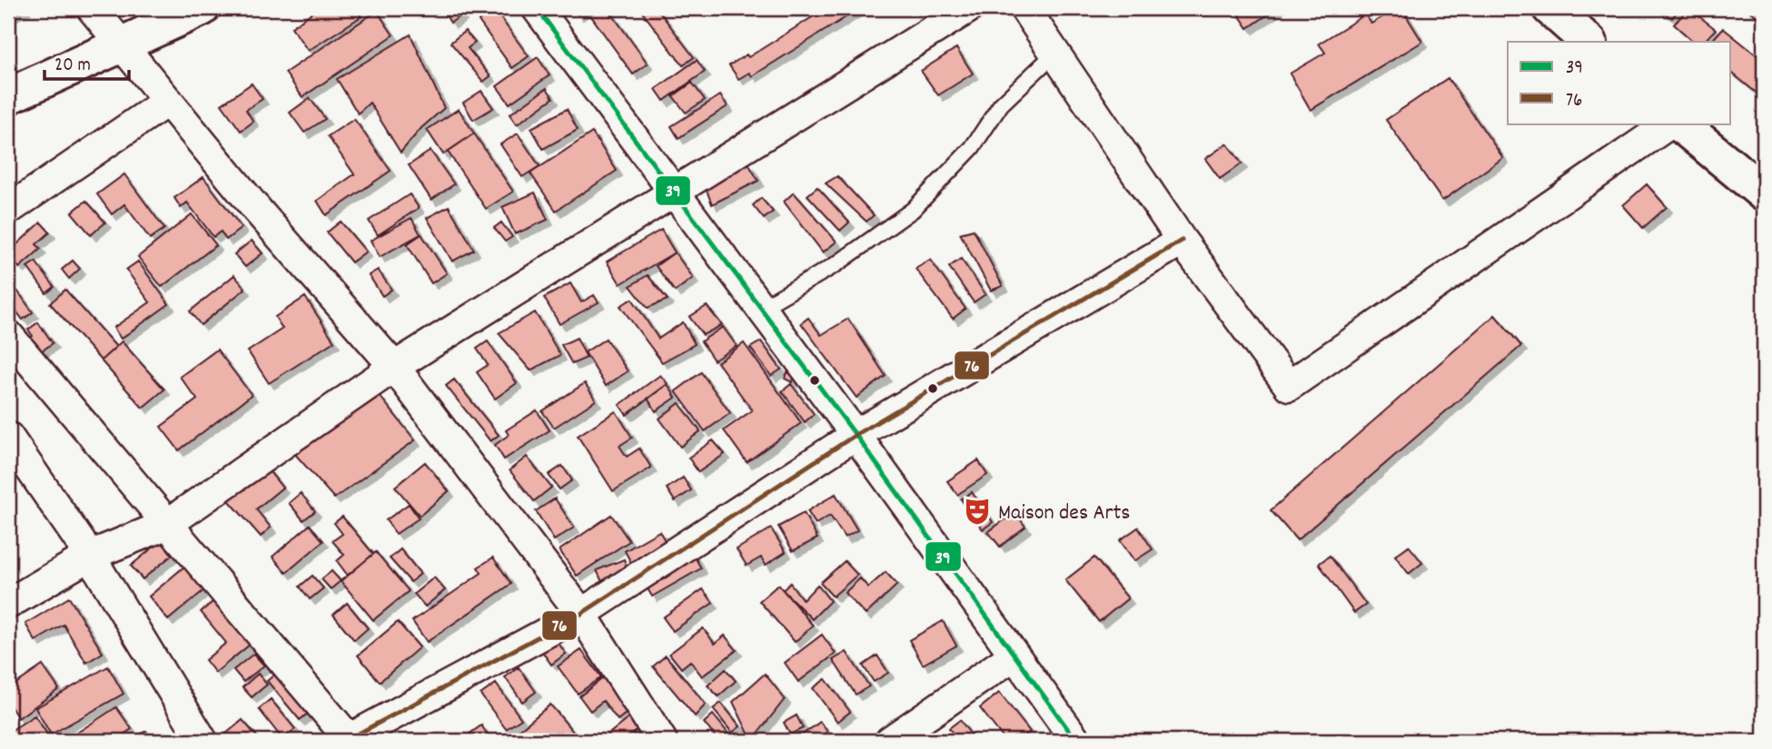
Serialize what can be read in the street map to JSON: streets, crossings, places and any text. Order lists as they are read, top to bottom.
{
  "places": {
    "theatre": ["Maison des Arts"]
  },
  "lines": ["transit line 39", "transit line 76"],
  "legend": ["39", "76"],
  "scale_bar": "20 m"
}
